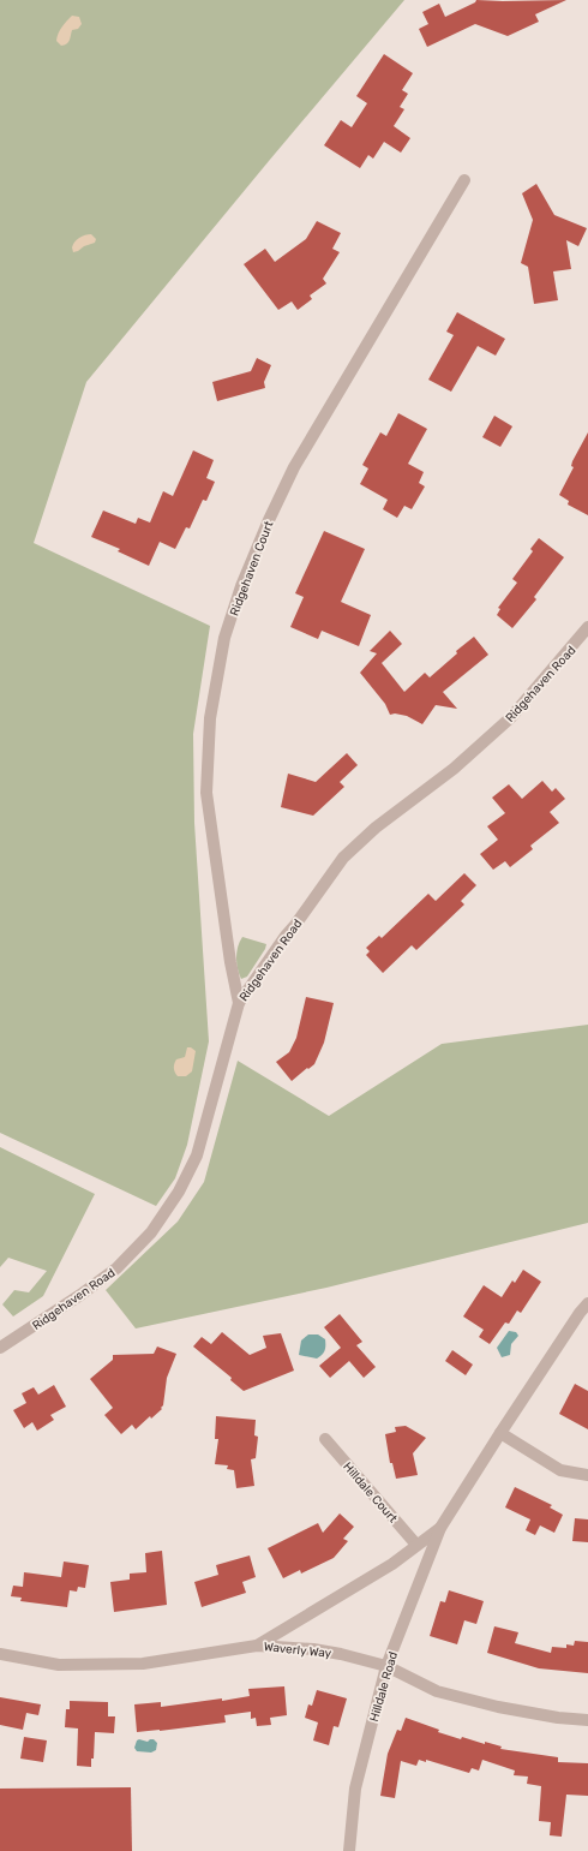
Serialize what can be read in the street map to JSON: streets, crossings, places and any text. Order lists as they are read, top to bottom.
{
  "streets": {
    "street": [
      "Ridgehaven Court",
      "Ridgehaven Road",
      "Hilldale Court",
      "Waverly Way",
      "Hilldale Road"
    ]
  },
  "crossings": [
    ["Ridgehaven Court", "Ridgehaven Road"],
    ["Hilldale Court", "Hilldale Road"],
    ["Waverly Way", "Hilldale Road"]
  ]
}
